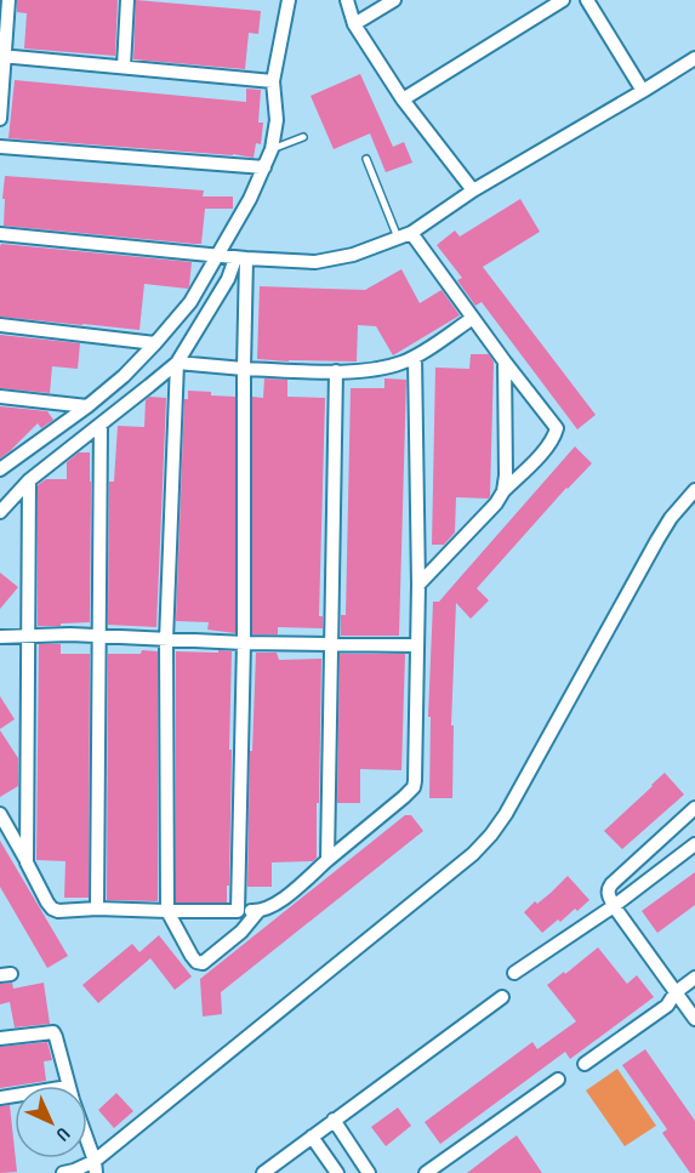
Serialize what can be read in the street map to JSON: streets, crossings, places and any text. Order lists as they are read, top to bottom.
{
  "north": "bottom right"
}
